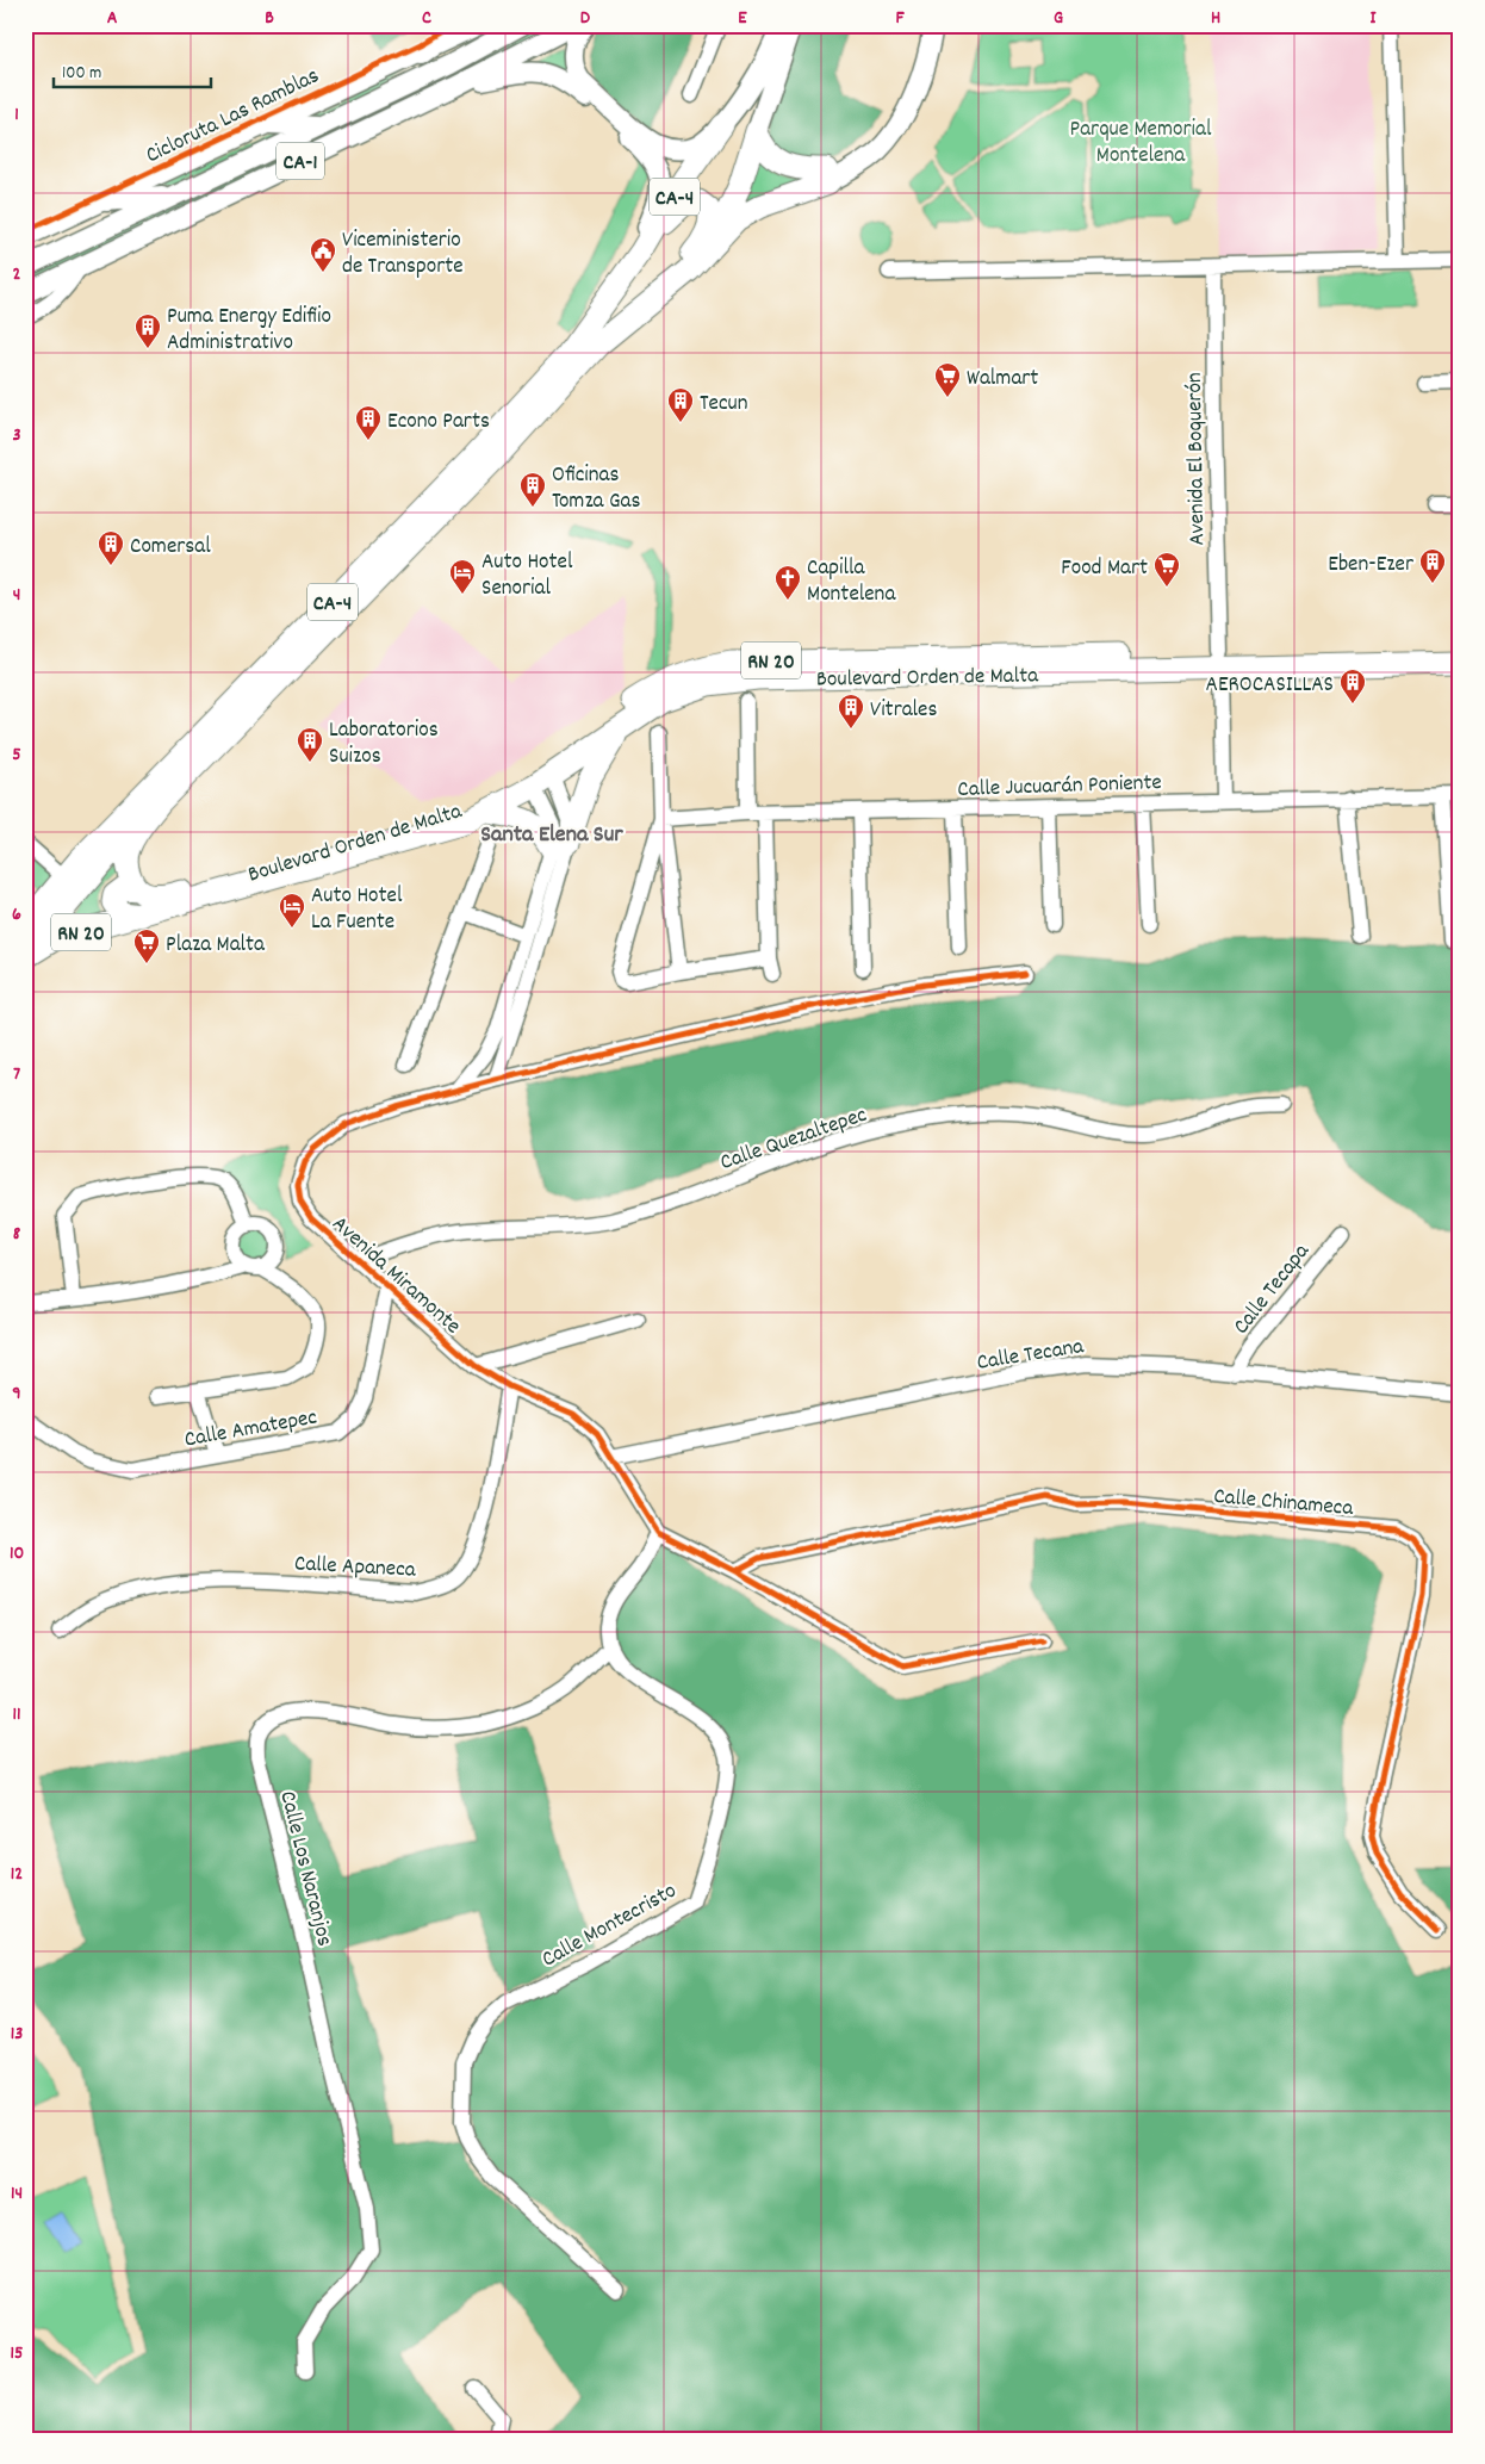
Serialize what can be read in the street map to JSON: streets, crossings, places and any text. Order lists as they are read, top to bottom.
{
  "streets": {
    "highway": ["CA-4", "RN 20", "Boulevard Orden de Malta"],
    "main road": ["CA-1"],
    "street": [
      "Avenida El Boquerón",
      "Calle Jucuarán Poniente",
      "Calle Quezaltepec",
      "Avenida Miramonte",
      "Calle Tecapa",
      "Calle Tecana",
      "Calle Amatepec",
      "Calle Chinameca",
      "Calle Apaneca",
      "Calle Los Naranjos",
      "Calle Montecristo"
    ],
    "cycle path": ["Cicloruta Las Ramblas"]
  },
  "crossings": [
    ["CA-4", "Boulevard Orden de Malta"],
    ["Avenida El Boquerón", "Boulevard Orden de Malta"],
    ["Avenida El Boquerón", "Calle Jucuarán Poniente"],
    ["Calle Quezaltepec", "Avenida Miramonte"],
    ["Avenida Miramonte", "Calle Tecana"],
    ["Avenida Miramonte", "Calle Amatepec"],
    ["Avenida Miramonte", "Calle Apaneca"],
    ["Calle Tecapa", "Calle Tecana"],
    ["Calle Los Naranjos", "Calle Montecristo"]
  ],
  "districts": ["Santa Elena Sur"],
  "parks": ["Parque Memorial Montelena"],
  "places": {
    "public building": ["Viceministerio de Transporte"],
    "building": [
      "Puma Energy Edifiio Administrativo",
      "Tecun",
      "Econo Parts",
      "Oficinas Tomza Gas",
      "Comersal",
      "Eben-Ezer",
      "AEROCASILLAS",
      "Vitrales",
      "Laboratorios Suizos"
    ],
    "supermarket": ["Walmart", "Food Mart", "Plaza Malta"],
    "hotel": ["Auto Hotel Senorial", "Auto Hotel La Fuente"],
    "church": ["Capilla Montelena"]
  },
  "scale_bar": "100 m",
  "grid": {
    "columns": [
      "A",
      "B",
      "C",
      "D",
      "E",
      "F",
      "G",
      "H",
      "I"
    ],
    "rows": [
      "1",
      "2",
      "3",
      "4",
      "5",
      "6",
      "7",
      "8",
      "9",
      "10",
      "11",
      "12",
      "13",
      "14",
      "15"
    ]
  }
}
